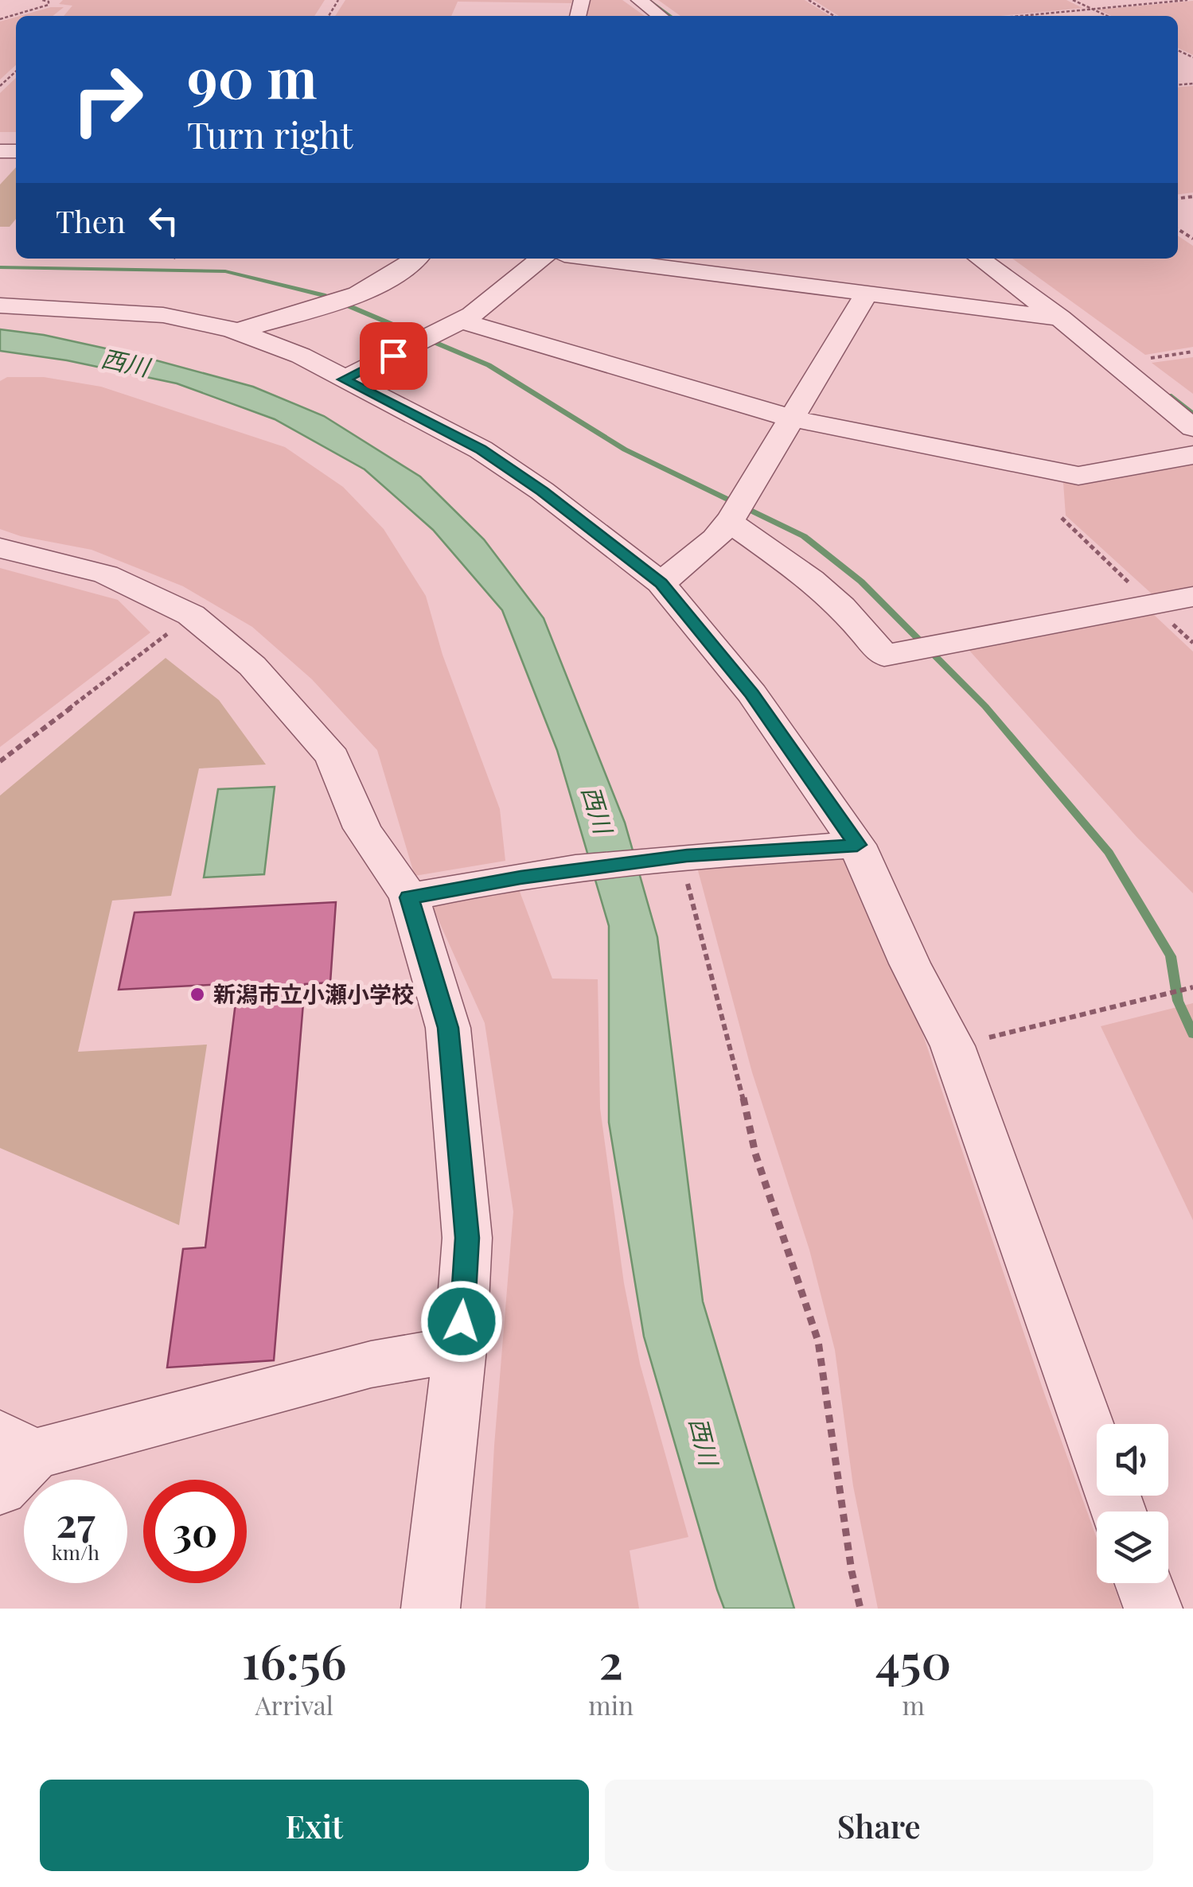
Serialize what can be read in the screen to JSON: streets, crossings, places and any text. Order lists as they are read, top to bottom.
{
  "water": ["西川"],
  "places": ["新潟市立小瀬小学校"],
  "page": {
    "turn": ["90 m", "Turn right"],
    "then": "Then",
    "speed": "27 km/h",
    "limit": "30",
    "eta": [
      "16:56",
      "Arrival",
      "2",
      "min",
      "450",
      "m"
    ],
    "buttons": ["Exit", "Share"]
  }
}
